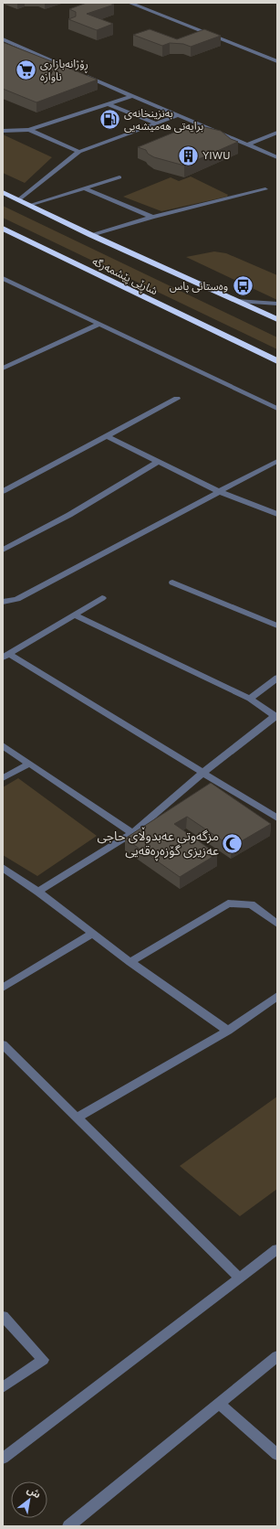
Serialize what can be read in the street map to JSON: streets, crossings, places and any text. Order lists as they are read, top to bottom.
{
  "streets": {
    "highway": ["شاڕێی پێشمەرگە"]
  },
  "places": {
    "supermarket": ["ڕۆژانەبازاڕی ناوازە"],
    "fuel station": ["بەنزینخانەی برایەتی هەمیشەیی"],
    "building": ["YIWU"],
    "bus stop": ["وەستانی پاس"],
    "mosque": ["مزگەوتی عەبدوڵای حاجی عەزیزی گۆزەڕەقەیی"]
  },
  "north": "top right"
}
